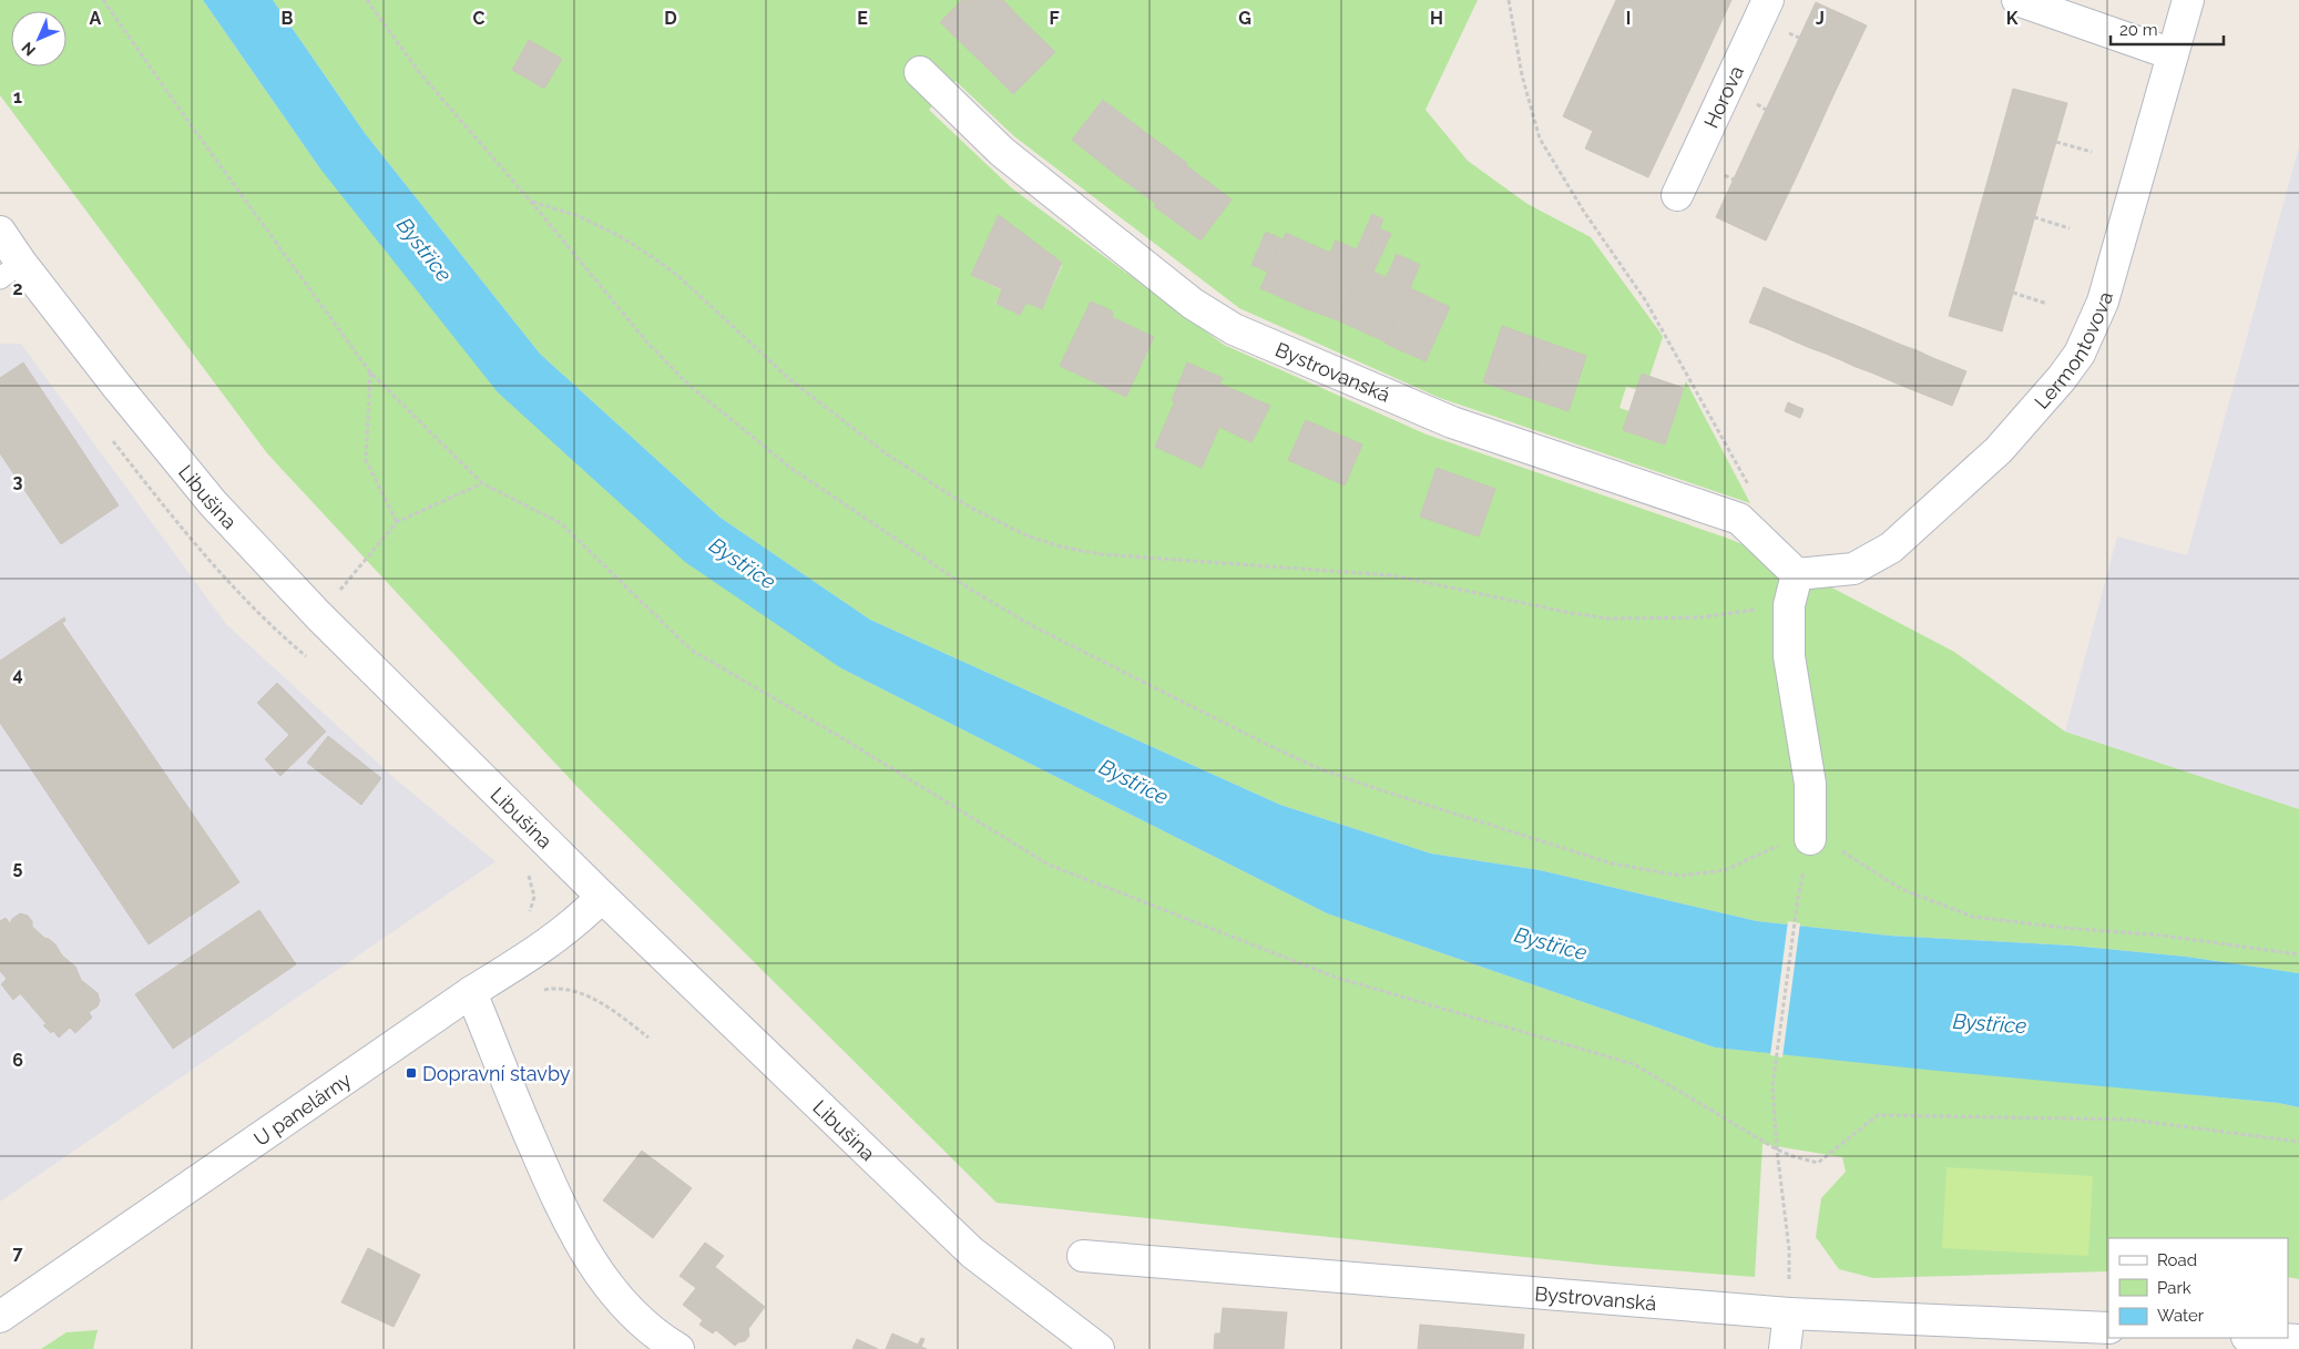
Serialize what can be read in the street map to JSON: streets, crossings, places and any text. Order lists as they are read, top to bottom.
{
  "streets": {
    "street": [
      "Horova",
      "Lermontovova",
      "Bystrovanská",
      "Libušina",
      "U panelárny"
    ]
  },
  "crossings": [
    ["Lermontovova", "Bystrovanská"],
    ["Libušina", "U panelárny"]
  ],
  "water": ["Bystřice"],
  "places": {
    "transit": ["Dopravní stavby"]
  },
  "legend": ["Road", "Park", "Water"],
  "scale_bar": "20 m",
  "north": "bottom left",
  "grid": {
    "columns": [
      "A",
      "B",
      "C",
      "D",
      "E",
      "F",
      "G",
      "H",
      "I",
      "J",
      "K"
    ],
    "rows": [
      "1",
      "2",
      "3",
      "4",
      "5",
      "6",
      "7"
    ]
  }
}
